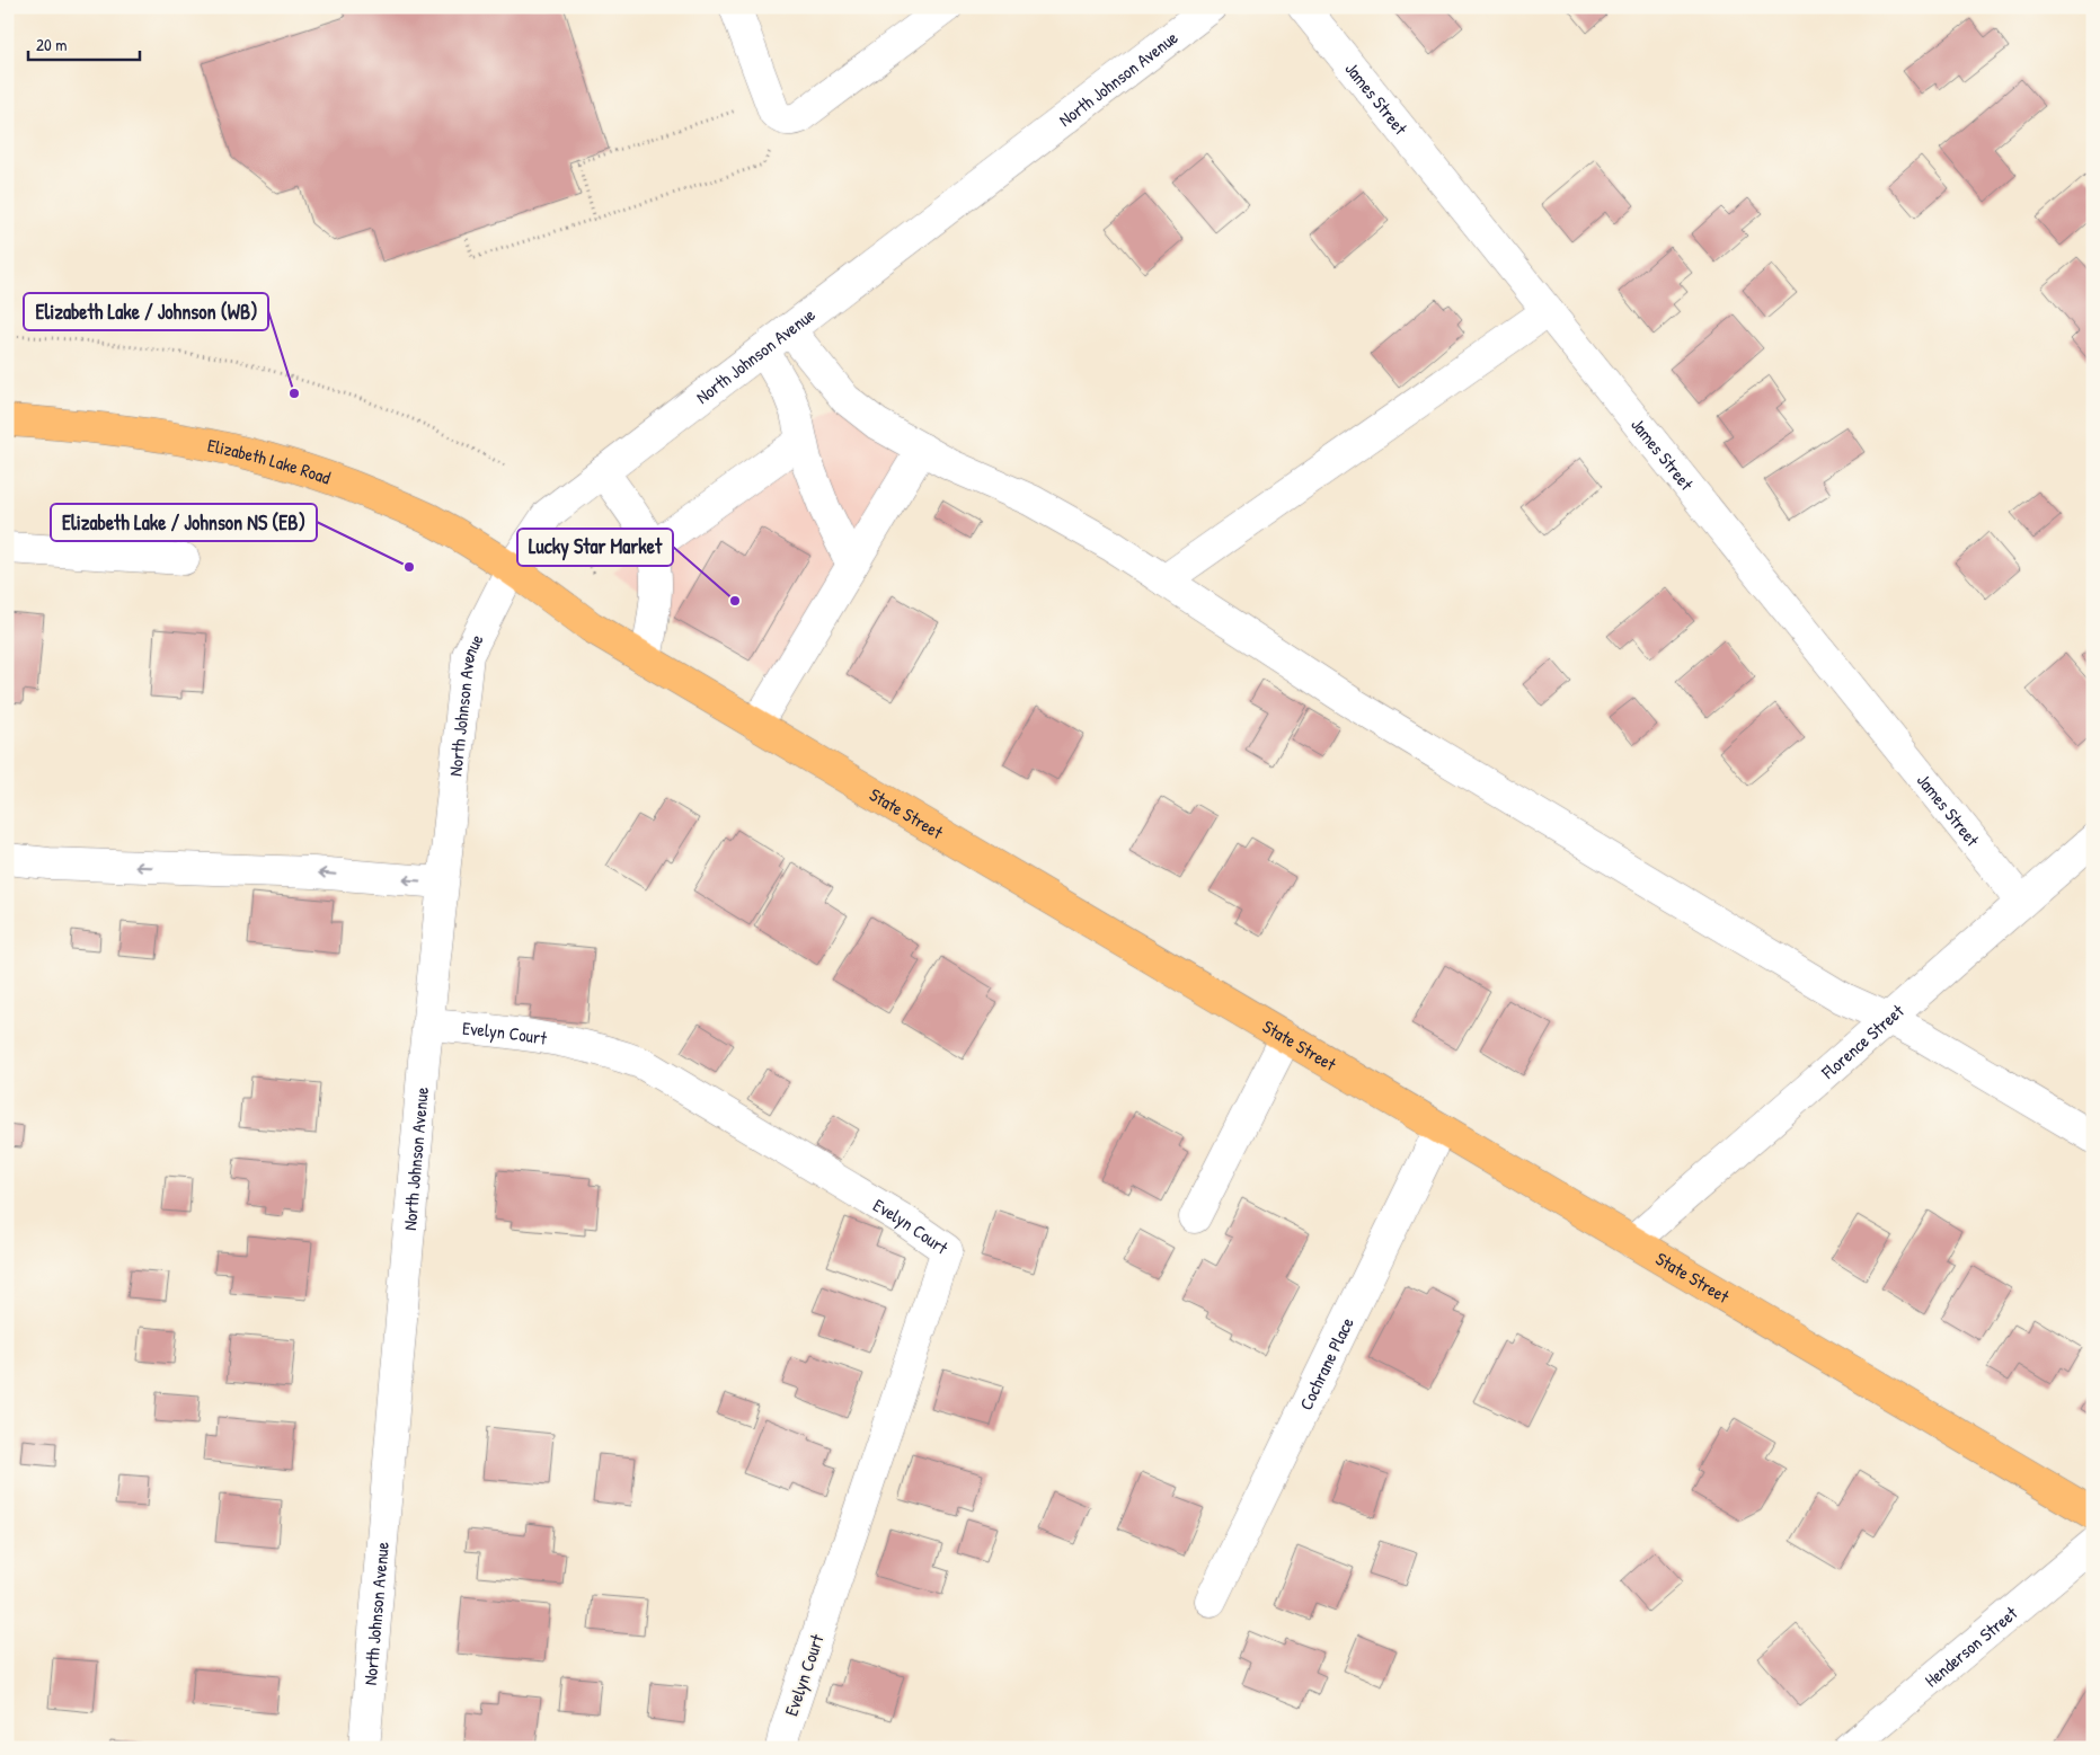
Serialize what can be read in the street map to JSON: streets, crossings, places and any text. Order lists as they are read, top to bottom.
{
  "streets": {
    "main road": ["Elizabeth Lake Road", "State Street"],
    "street": [
      "North Johnson Avenue",
      "James Street",
      "Evelyn Court",
      "Florence Street",
      "Cochrane Place",
      "Henderson Street"
    ]
  },
  "crossings": [
    ["North Johnson Avenue", "Elizabeth Lake Road"],
    ["North Johnson Avenue", "State Street"],
    ["North Johnson Avenue", "Evelyn Court"],
    ["James Street", "Florence Street"],
    ["Elizabeth Lake Road", "State Street"],
    ["State Street", "Florence Street"],
    ["State Street", "Cochrane Place"]
  ],
  "places": ["Elizabeth Lake / Johnson (WB)", "Elizabeth Lake / Johnson NS (EB)", "Lucky Star Market"],
  "scale_bar": "20 m"
}
